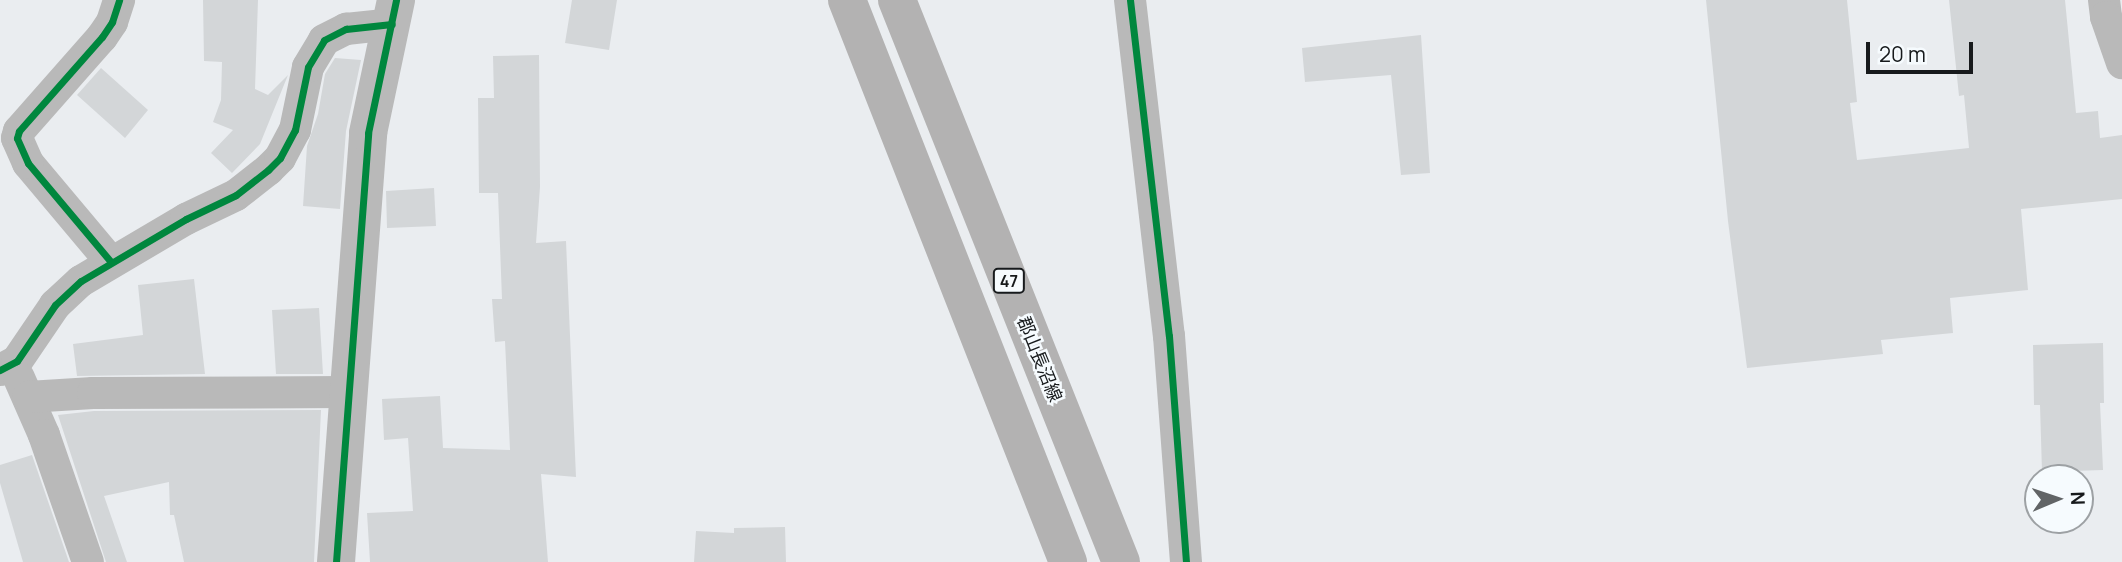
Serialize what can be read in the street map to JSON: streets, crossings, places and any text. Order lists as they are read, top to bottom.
{
  "streets": {
    "main road": ["47", "郡山長沼線"]
  },
  "scale_bar": "20 m",
  "north": "right"
}
